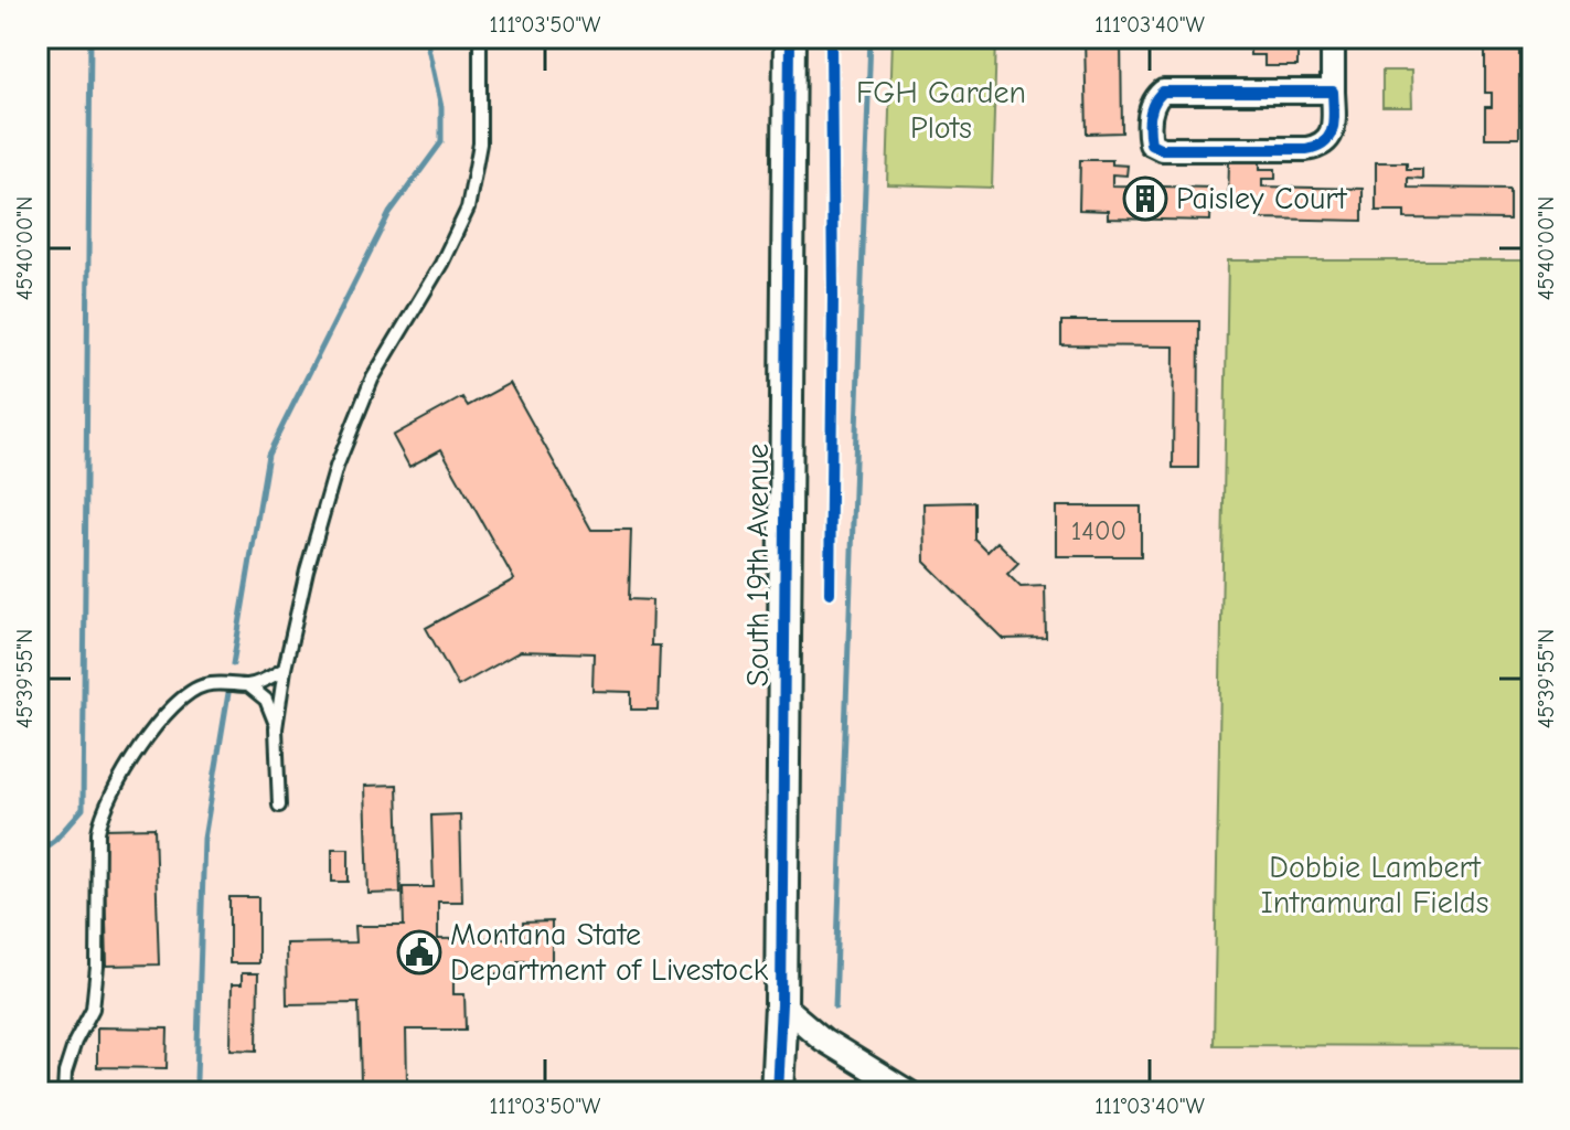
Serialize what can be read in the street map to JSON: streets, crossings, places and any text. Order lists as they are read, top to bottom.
{
  "streets": {
    "main road": ["South 19th Avenue"]
  },
  "parks": ["FGH Garden Plots", "Dobbie Lambert Intramural Fields"],
  "places": {
    "building": ["Paisley Court"],
    "public building": ["Montana State Department of Livestock"]
  },
  "house_numbers": ["1400"],
  "coordinates": [
    "111°03'50\"W",
    "111°03'40\"W",
    "45°40'00\"N",
    "45°39'55\"N"
  ]
}
